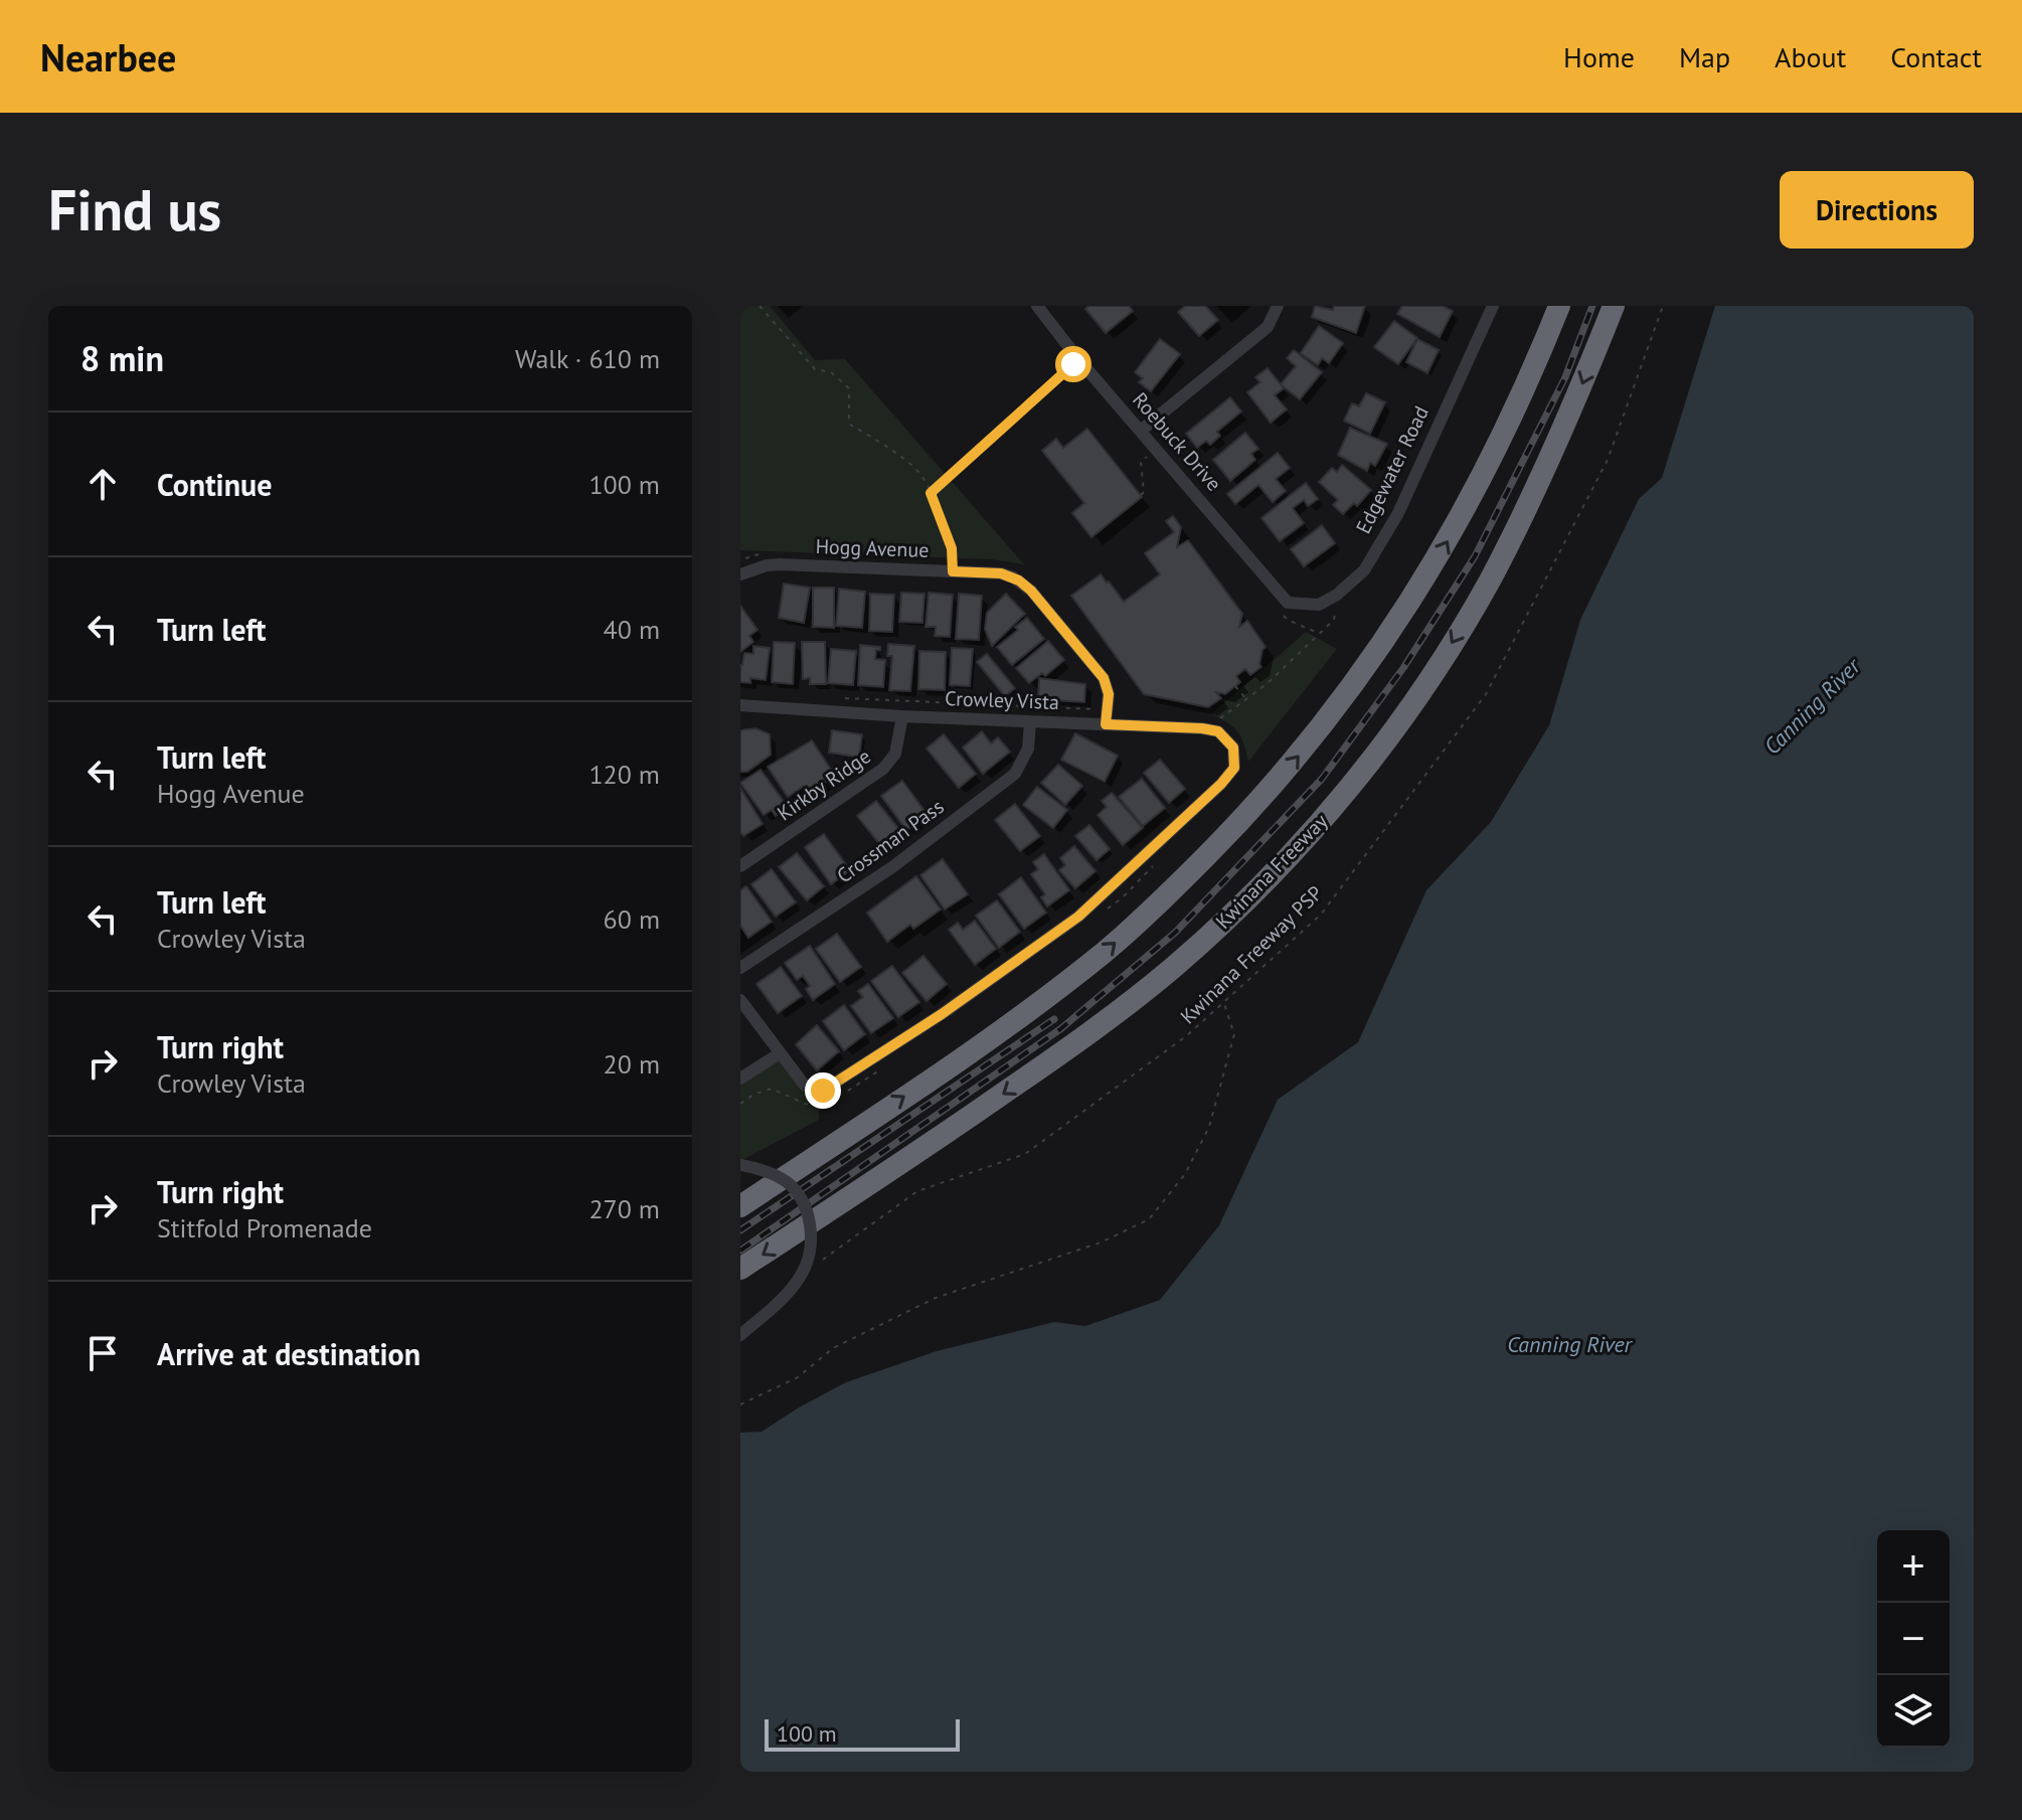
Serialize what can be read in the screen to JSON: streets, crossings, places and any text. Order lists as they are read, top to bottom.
{
  "streets": {
    "highway": ["Kwinana Freeway"],
    "street": [
      "Roebuck Drive",
      "Edgewater Road",
      "Hogg Avenue",
      "Crowley Vista",
      "Kirkby Ridge",
      "Crossman Pass"
    ],
    "path": ["Kwinana Freeway PSP"]
  },
  "crossings": [
    ["Roebuck Drive", "Edgewater Road"],
    ["Hogg Avenue", "Crowley Vista"],
    ["Crowley Vista", "Kirkby Ridge"],
    ["Crowley Vista", "Crossman Pass"]
  ],
  "water": ["Canning River"],
  "scale_bar": "100 m",
  "page": {
    "header": "Nearbee",
    "nav": [
      "Home",
      "Map",
      "About",
      "Contact"
    ],
    "buttons": "Directions",
    "title": "Find us",
    "heading": ["8 min", "Walk · 610 m"],
    "list": [
      ["Continue", "100 m"],
      ["Turn left", "40 m"],
      ["Turn left", "Hogg Avenue", "120 m"],
      ["Turn left", "Crowley Vista", "60 m"],
      ["Turn right", "Crowley Vista", "20 m"],
      ["Turn right", "Stitfold Promenade", "270 m"],
      "Arrive at destination"
    ],
    "map_buttons": ["+", "−"],
    "scale": "100 m"
  }
}
